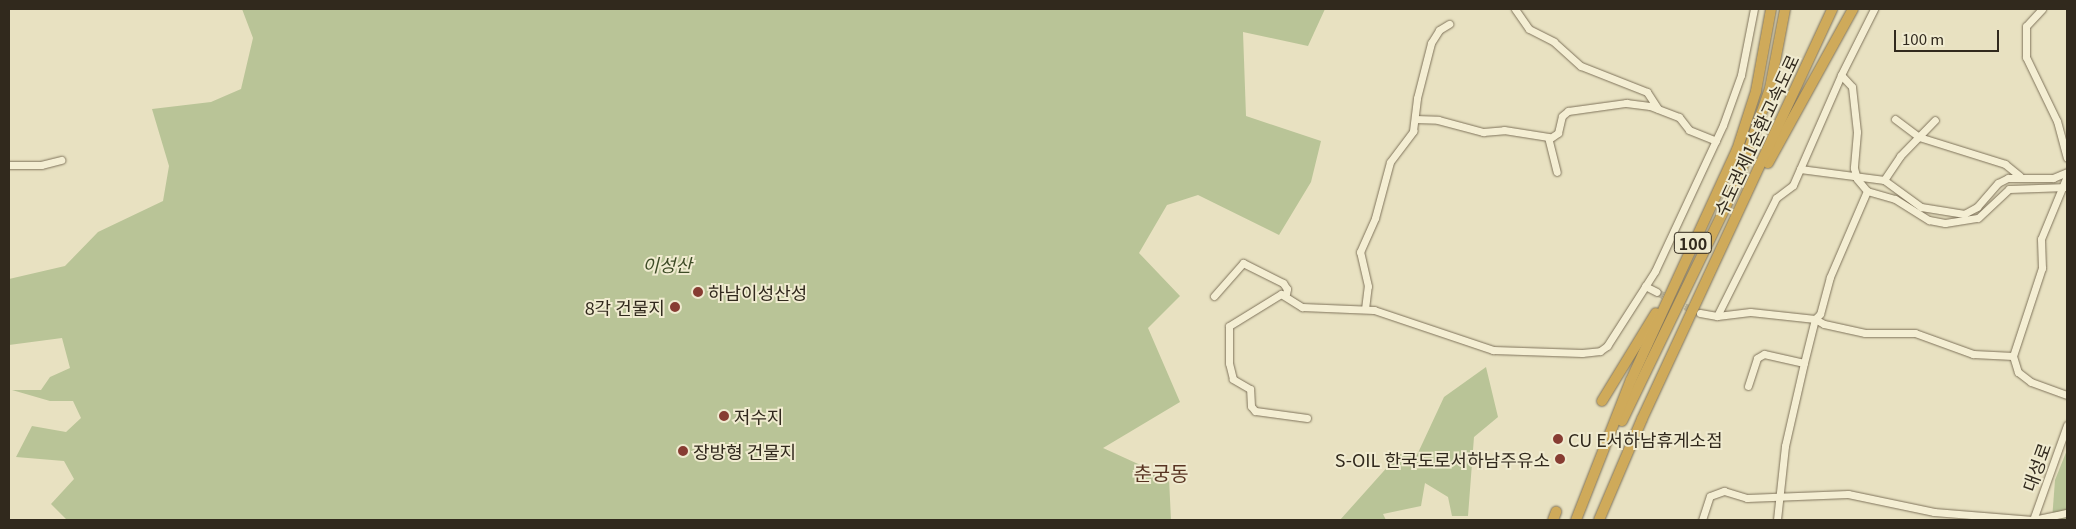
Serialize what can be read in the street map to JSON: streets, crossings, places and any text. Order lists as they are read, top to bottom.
{
  "streets": {
    "highway": ["수도권제1순환고속도로", "100"],
    "street": ["대성로"]
  },
  "districts": ["춘궁동"],
  "parks": ["이성산"],
  "places": [
    "하남이성산성",
    "8각 건물지",
    "저수지",
    "CU E서하남휴게소점",
    "장방형 건물지",
    "S-OIL 한국도로서하남주유소"
  ],
  "scale_bar": "100 m"
}
